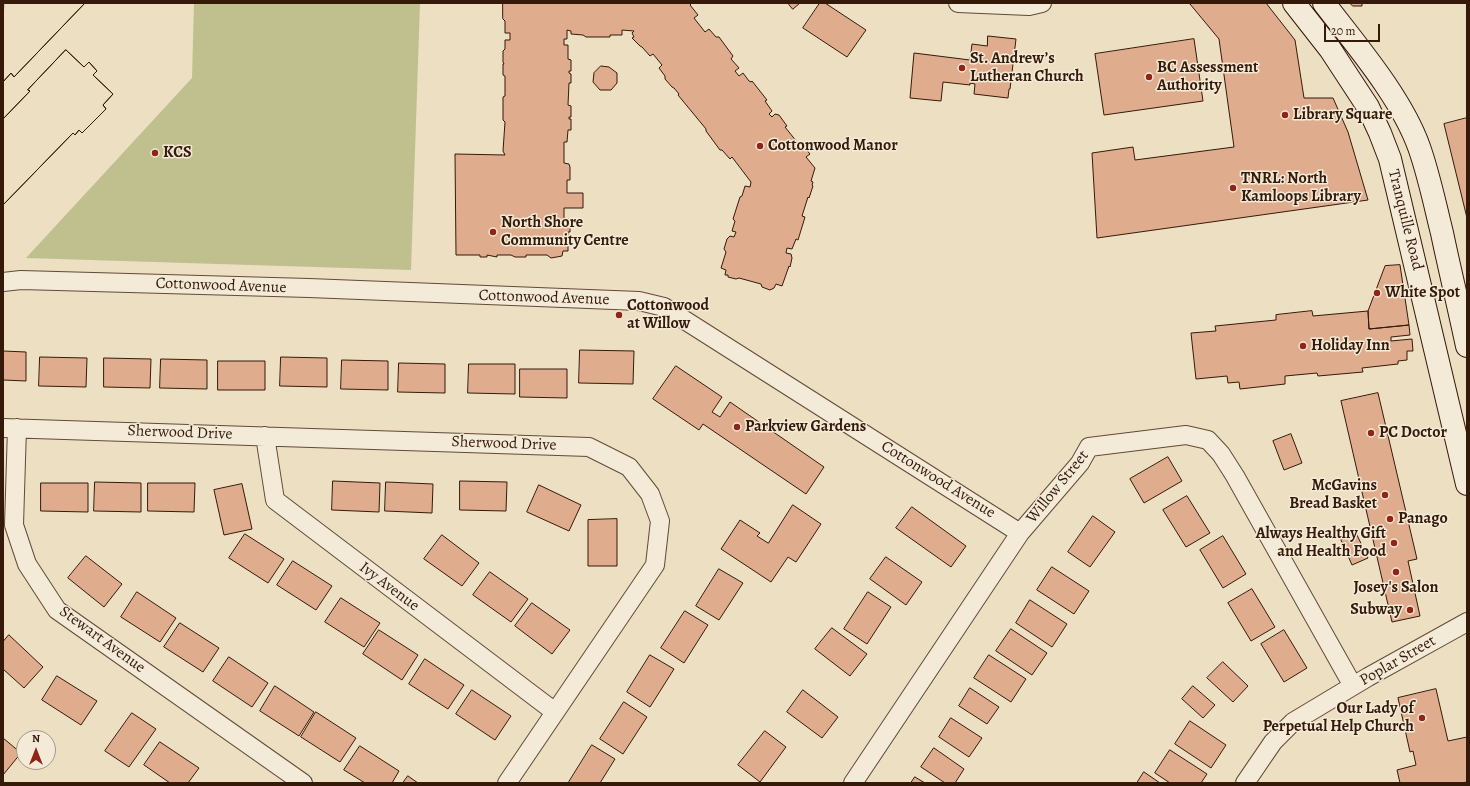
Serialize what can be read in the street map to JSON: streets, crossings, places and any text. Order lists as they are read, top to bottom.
{
  "streets": {
    "main road": ["Tranquille Road"],
    "street": [
      "Cottonwood Avenue",
      "Sherwood Drive",
      "Willow Street",
      "Ivy Avenue",
      "Stewart Avenue",
      "Poplar Street"
    ]
  },
  "crossings": [
    ["Cottonwood Avenue", "Willow Street"],
    ["Sherwood Drive", "Ivy Avenue"],
    ["Sherwood Drive", "Stewart Avenue"],
    ["Willow Street", "Poplar Street"]
  ],
  "places": [
    "St. Andrew’s Lutheran Church",
    "BC Assessment Authority",
    "Library Square",
    "Cottonwood Manor",
    "KCS",
    "TNRL: North Kamloops Library",
    "North Shore Community Centre",
    "White Spot",
    "Cottonwood at Willow",
    "Holiday Inn",
    "Parkview Gardens",
    "PC Doctor",
    "McGavins Bread Basket",
    "Panago",
    "Always Healthy Gift and Health Food",
    "Josey's Salon",
    "Subway",
    "Our Lady of Perpetual Help Church"
  ],
  "scale_bar": "20 m",
  "north": "top"
}
